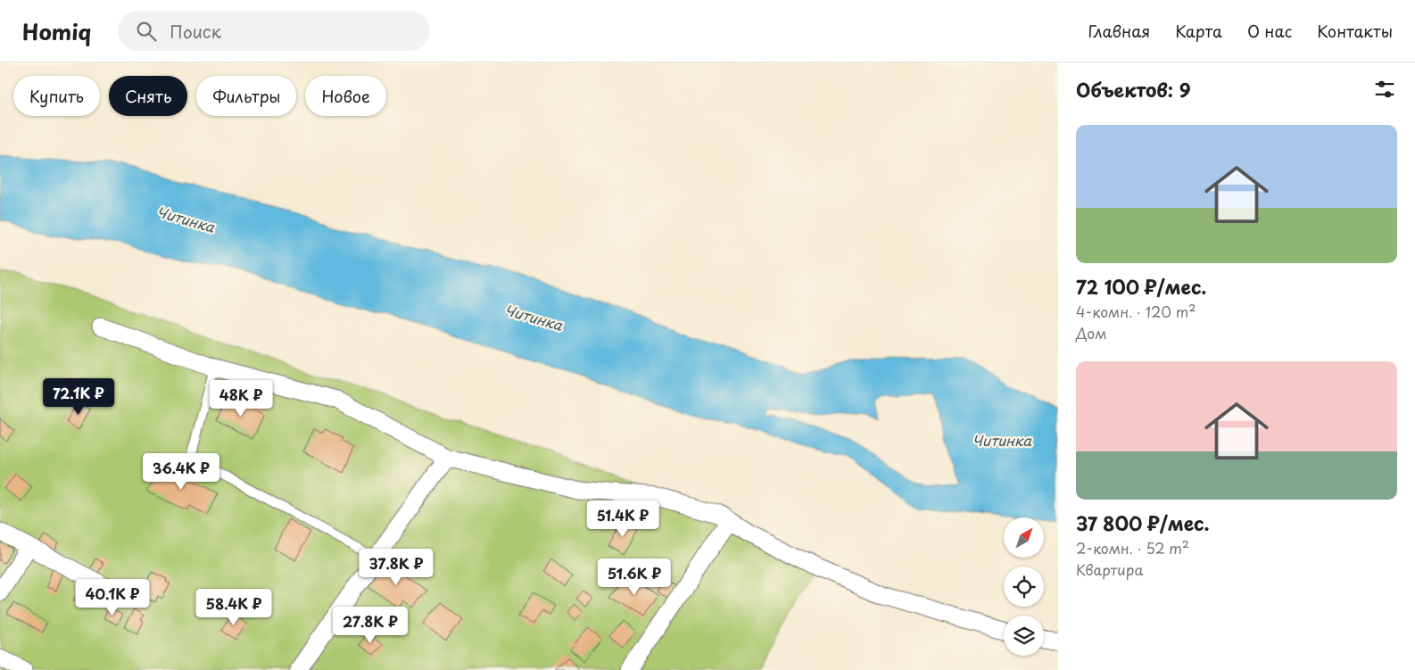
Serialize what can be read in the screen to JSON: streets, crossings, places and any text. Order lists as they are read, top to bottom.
{
  "water": ["Читинка"],
  "north": "top right",
  "page": {
    "header": "Homiq",
    "search": "Поиск",
    "nav": [
      "Главная",
      "Карта",
      "О нас",
      "Контакты"
    ],
    "heading": "Объектов: 9",
    "chip": [
      "Купить",
      "Снять",
      "Фильтры",
      "Новое"
    ],
    "list": [
      {
        "name": "72 100 ₽/мес.",
        "note": "4-комн. · 120 m² · Дом"
      },
      {
        "name": "37 800 ₽/мес.",
        "note": "2-комн. · 52 m² · Квартира"
      }
    ],
    "price": [
      "72.1K ₽",
      "48K ₽",
      "36.4K ₽",
      "51.4K ₽",
      "37.8K ₽",
      "51.6K ₽",
      "40.1K ₽",
      "58.4K ₽",
      "27.8K ₽"
    ]
  }
}
